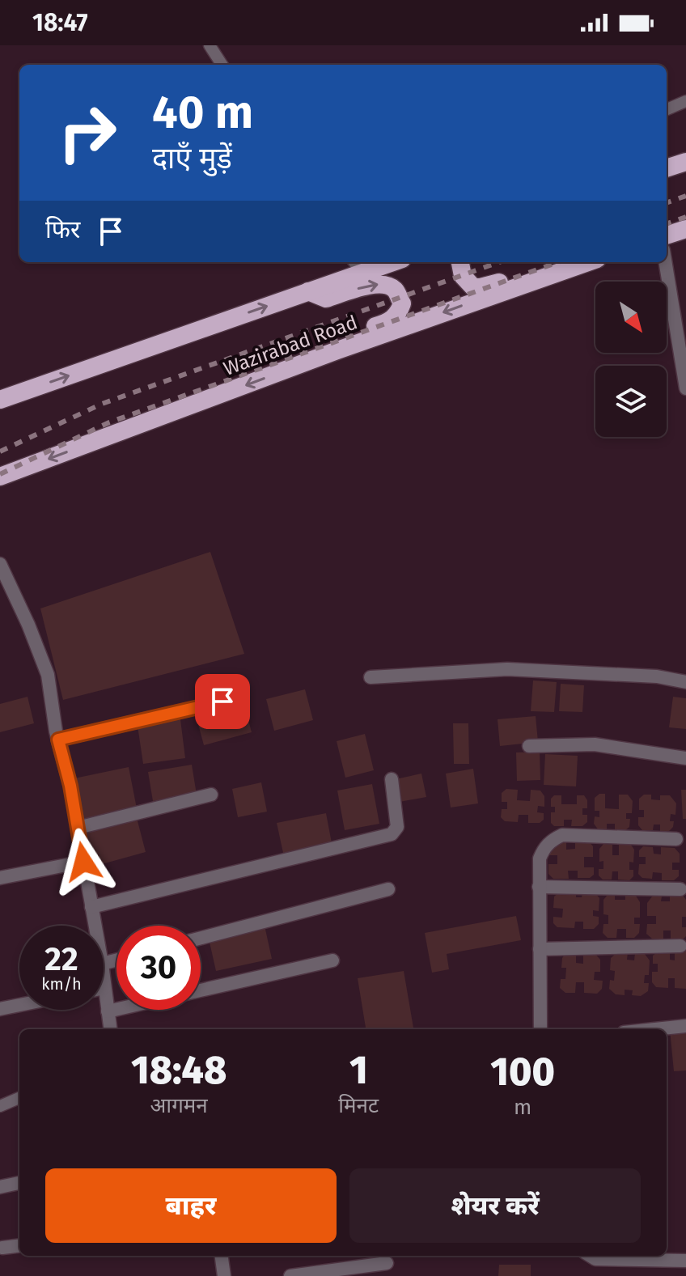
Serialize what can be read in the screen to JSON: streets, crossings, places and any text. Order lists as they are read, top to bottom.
{
  "streets": {
    "highway": ["Wazirabad Road"]
  },
  "north": "bottom right",
  "page": {
    "status": "18:47",
    "turn": ["40 m", "दाएँ मुड़ें"],
    "then": "फिर",
    "speed": "22 km/h",
    "limit": "30",
    "eta": [
      "18:48",
      "आगमन",
      "1",
      "मिनट",
      "100",
      "m"
    ],
    "buttons": ["बाहर", "शेयर करें"]
  }
}
